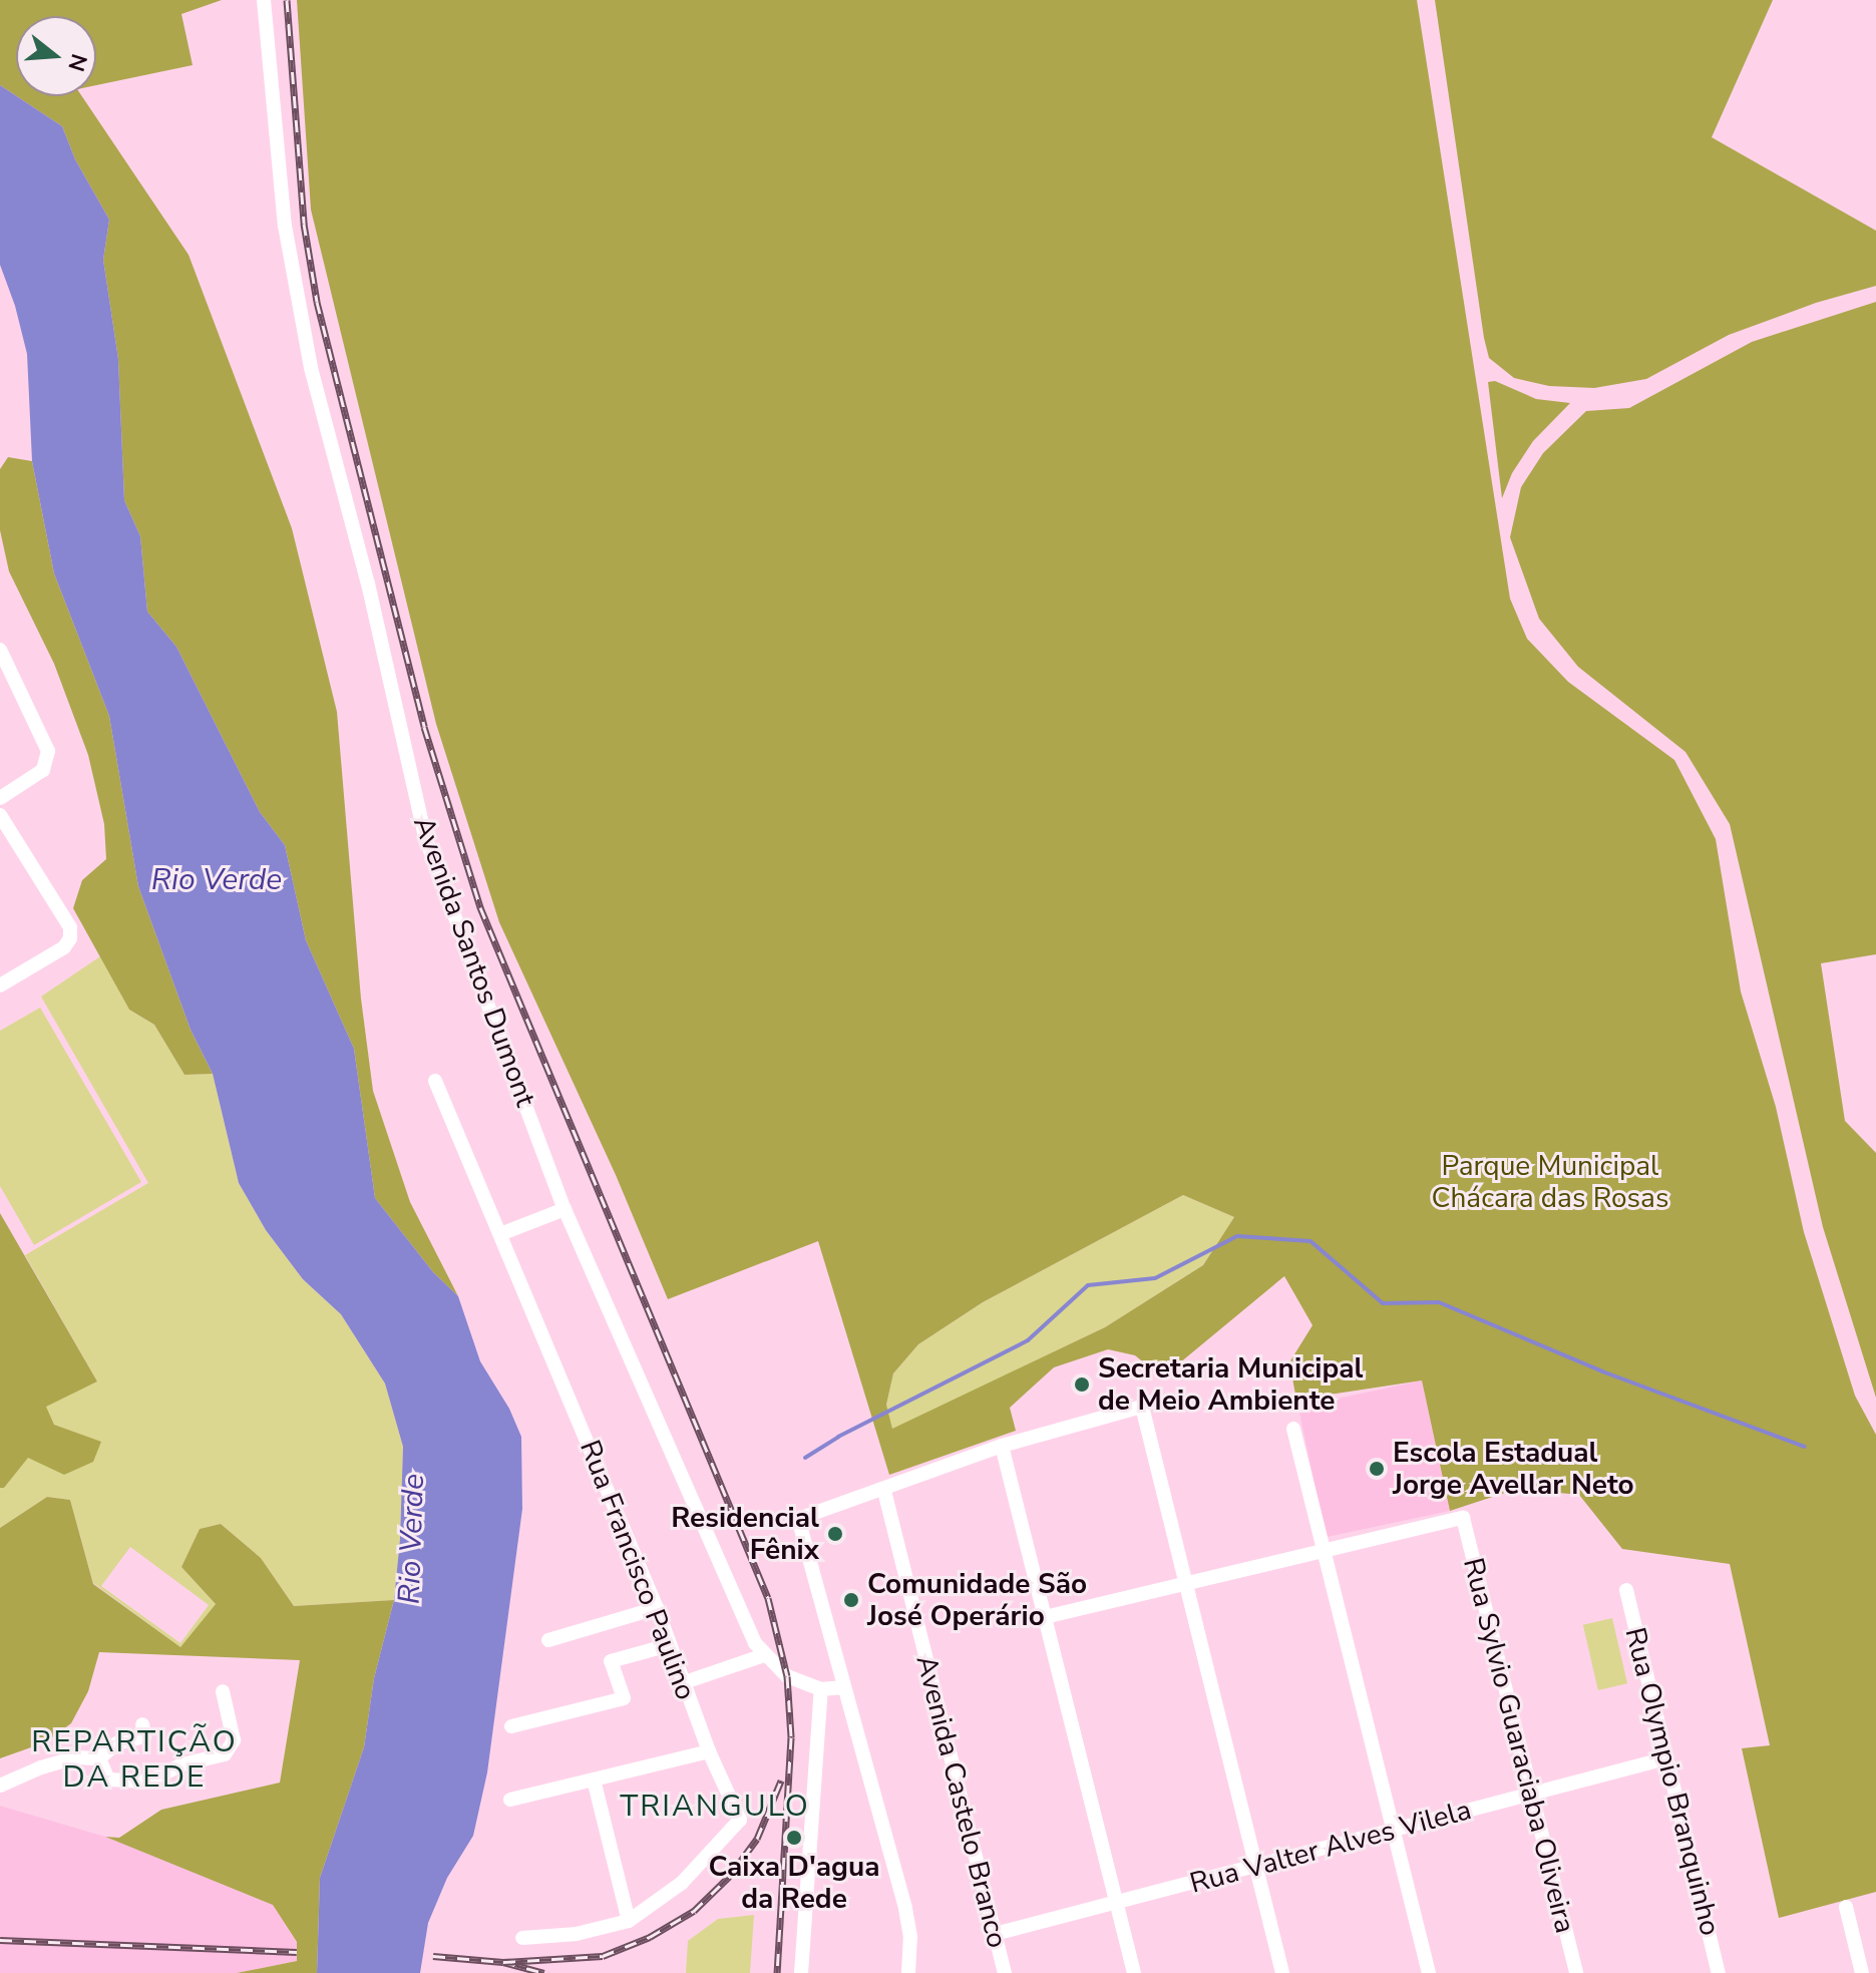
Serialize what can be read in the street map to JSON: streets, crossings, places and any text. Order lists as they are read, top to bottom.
{
  "streets": {
    "street": [
      "Avenida Santos Dumont",
      "Rua Francisco Paulino",
      "Rua Sylvio Guaraciaba Oliveira",
      "Rua Olympio Branquinho",
      "Avenida Castelo Branco",
      "Rua Valter Alves Vilela"
    ]
  },
  "crossings": [
    ["Rua Sylvio Guaraciaba Oliveira", "Rua Valter Alves Vilela"],
    ["Rua Olympio Branquinho", "Rua Valter Alves Vilela"],
    ["Avenida Castelo Branco", "Rua Valter Alves Vilela"]
  ],
  "districts": ["REPARTIÇÃO DA REDE", "TRIANGULO"],
  "water": ["Rio Verde"],
  "parks": ["Parque Municipal Chácara das Rosas"],
  "places": [
    "Secretaria Municipal de Meio Ambiente",
    "Escola Estadual Jorge Avellar Neto",
    "Residencial Fênix",
    "Comunidade São José Operário",
    "Caixa D'agua da Rede"
  ],
  "north": "right"
}
